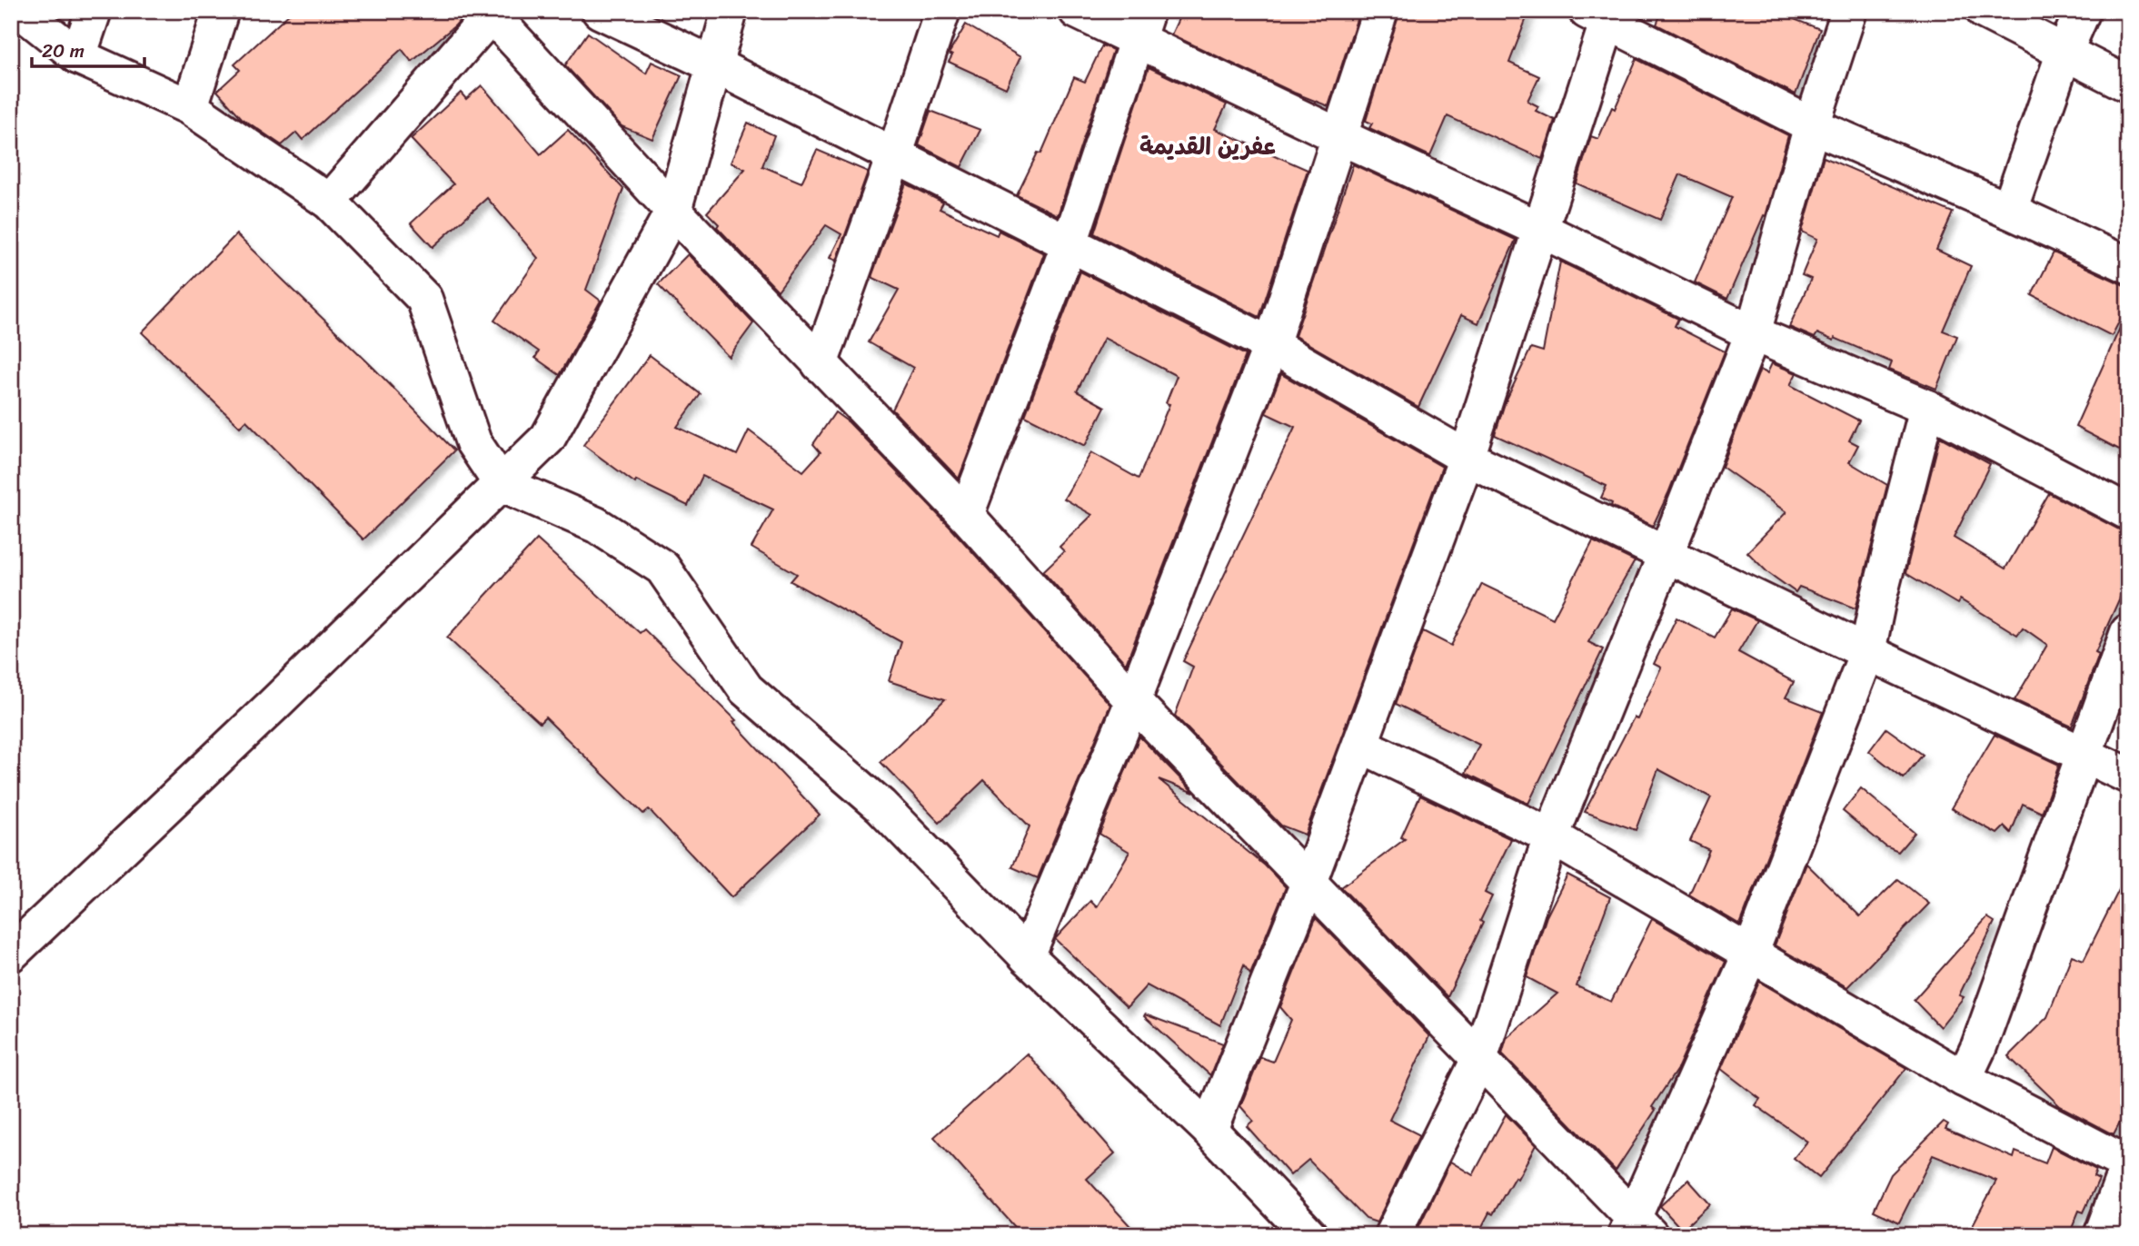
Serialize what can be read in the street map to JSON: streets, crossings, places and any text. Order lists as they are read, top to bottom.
{
  "districts": ["عفرين القديمة"],
  "scale_bar": "20 m"
}
